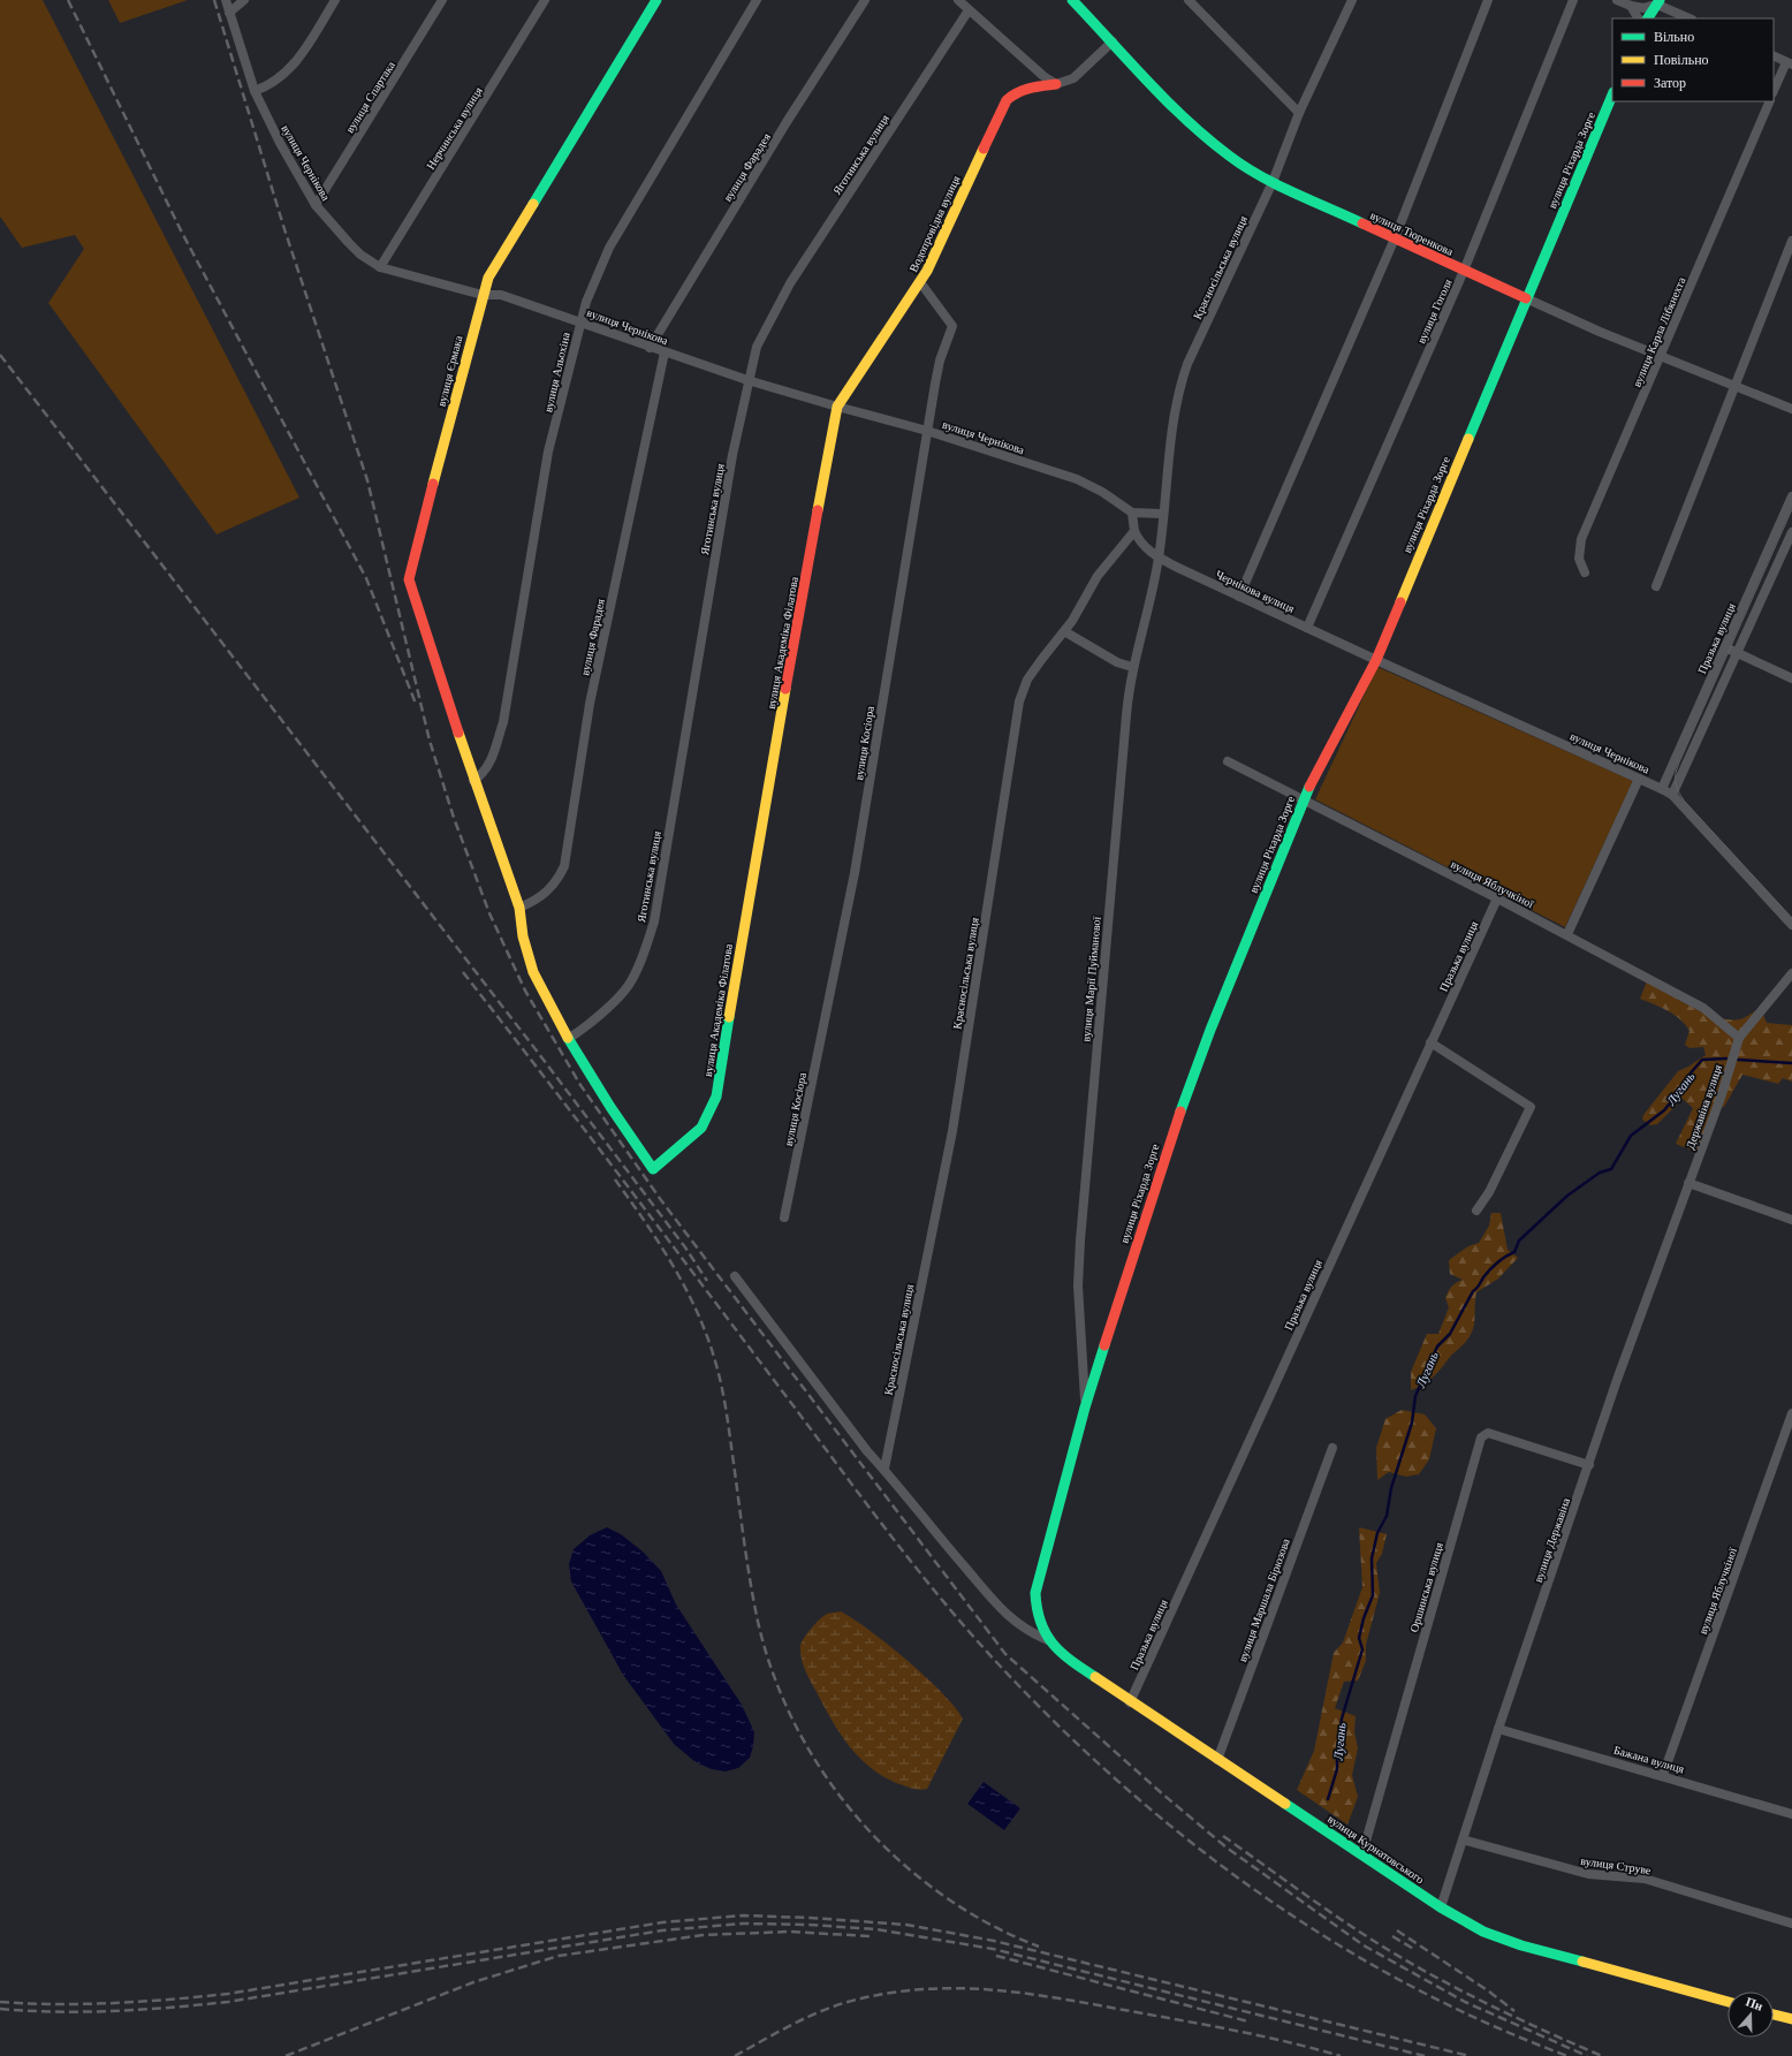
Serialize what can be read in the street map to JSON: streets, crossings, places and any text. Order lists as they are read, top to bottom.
{
  "streets": {
    "street": [
      "вулиця Спартака",
      "Нерчинська вулиця",
      "Яготинська вулиця",
      "вулиця Ріхарда Зорге",
      "вулиця Чернікова",
      "вулиця Фарадея",
      "Водопровідна вулиця",
      "вулиця Тюренкова",
      "Красносільська вулиця",
      "вулиця Гоголя",
      "вулиця Карла Лібкнехта",
      "вулиця Єрмака",
      "вулиця Альохіна",
      "Чернікова вулиця",
      "Празька вулиця",
      "вулиця Академіка Філатова",
      "вулиця Косіора",
      "вулиця Яблучкіної",
      "вулиця Марії Пуйманової",
      "Державіна вулиця",
      "вулиця Державіна",
      "Оршинська вулиця",
      "вулиця Маршала Бірюзова",
      "Бажана вулиця",
      "вулиця Курнатовського",
      "вулиця Струве"
    ]
  },
  "crossings": [
    ["вулиця Спартака", "вулиця Чернікова"],
    ["Нерчинська вулиця", "вулиця Чернікова"],
    ["Яготинська вулиця", "вулиця Чернікова"],
    ["Яготинська вулиця", "вулиця Академіка Філатова"],
    ["вулиця Ріхарда Зорге", "вулиця Чернікова"],
    ["вулиця Ріхарда Зорге", "вулиця Тюренкова"],
    ["вулиця Ріхарда Зорге", "Чернікова вулиця"],
    ["вулиця Ріхарда Зорге", "вулиця Яблучкіної"],
    ["вулиця Ріхарда Зорге", "вулиця Марії Пуйманової"],
    ["вулиця Ріхарда Зорге", "вулиця Курнатовського"],
    ["вулиця Чернікова", "вулиця Фарадея"],
    ["вулиця Чернікова", "Водопровідна вулиця"],
    ["вулиця Чернікова", "вулиця Єрмака"],
    ["вулиця Чернікова", "вулиця Альохіна"],
    ["вулиця Чернікова", "Чернікова вулиця"],
    ["вулиця Чернікова", "Празька вулиця"],
    ["вулиця Чернікова", "вулиця Академіка Філатова"],
    ["вулиця Чернікова", "вулиця Косіора"],
    ["вулиця Фарадея", "вулиця Академіка Філатова"],
    ["Водопровідна вулиця", "вулиця Академіка Філатова"],
    ["Водопровідна вулиця", "вулиця Косіора"],
    ["вулиця Тюренкова", "Красносільська вулиця"],
    ["вулиця Тюренкова", "вулиця Гоголя"],
    ["вулиця Тюренкова", "вулиця Карла Лібкнехта"],
    ["Красносільська вулиця", "Чернікова вулиця"],
    ["Красносільська вулиця", "вулиця Марії Пуйманової"],
    ["вулиця Гоголя", "Чернікова вулиця"],
    ["вулиця Єрмака", "вулиця Альохіна"],
    ["вулиця Єрмака", "вулиця Академіка Філатова"],
    ["вулиця Альохіна", "вулиця Академіка Філатова"],
    ["Чернікова вулиця", "вулиця Марії Пуйманової"],
    ["Празька вулиця", "вулиця Яблучкіної"],
    ["Празька вулиця", "вулиця Курнатовського"],
    ["вулиця Яблучкіної", "Державіна вулиця"],
    ["вулиця Яблучкіної", "Бажана вулиця"],
    ["Державіна вулиця", "вулиця Державіна"],
    ["вулиця Державіна", "Оршинська вулиця"],
    ["вулиця Державіна", "Бажана вулиця"],
    ["вулиця Державіна", "вулиця Курнатовського"],
    ["вулиця Державіна", "вулиця Струве"],
    ["Оршинська вулиця", "вулиця Курнатовського"],
    ["вулиця Маршала Бірюзова", "вулиця Курнатовського"]
  ],
  "water": ["Лугань"],
  "legend": ["Вільно", "Повільно", "Затор"],
  "north": "top"
}
